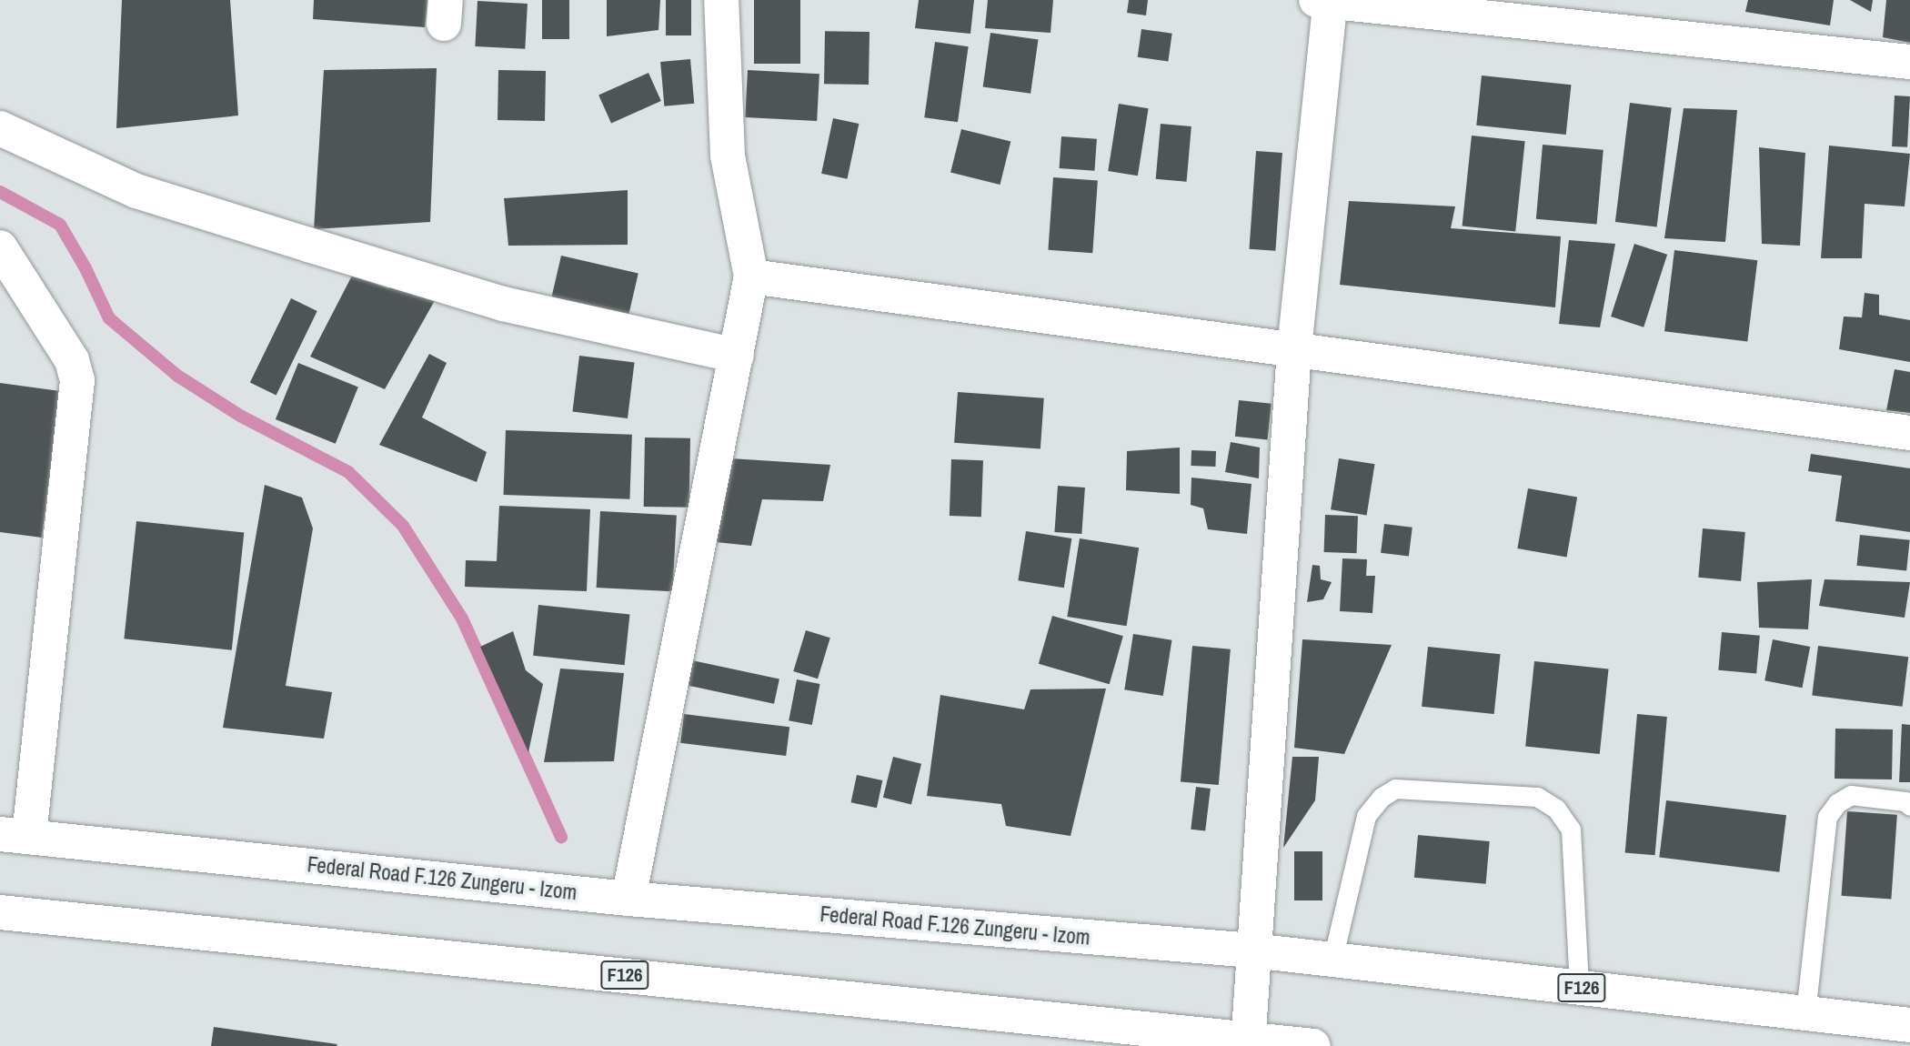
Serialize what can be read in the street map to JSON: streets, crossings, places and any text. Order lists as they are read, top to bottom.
{
  "streets": {
    "street": ["Federal Road F.126 Zungeru - Izom", "F126"]
  }
}
